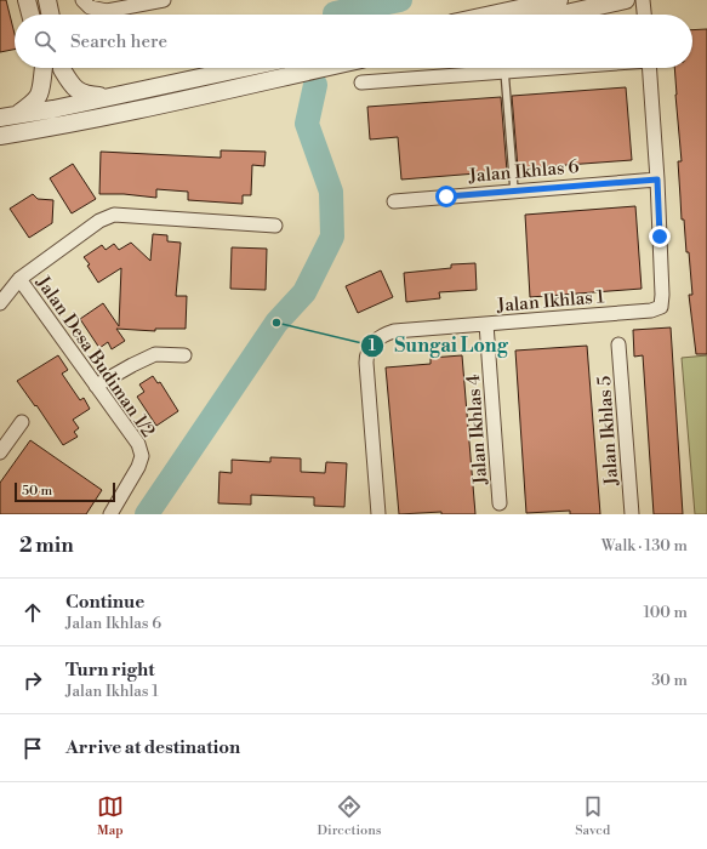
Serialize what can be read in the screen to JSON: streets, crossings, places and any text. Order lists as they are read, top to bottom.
{
  "streets": {
    "street": [
      "Jalan Ikhlas 6",
      "Jalan Ikhlas 1",
      "Jalan Desa Budiman 1/2",
      "Jalan Ikhlas 4",
      "Jalan Ikhlas 5"
    ]
  },
  "crossings": [
    ["Jalan Ikhlas 6", "Jalan Ikhlas 1"],
    ["Jalan Ikhlas 1", "Jalan Ikhlas 4"]
  ],
  "places": ["Sungai Long"],
  "scale_bar": "50 m",
  "page": {
    "search": "Search here",
    "scale": "50 m",
    "heading": ["2 min", "Walk · 130 m"],
    "list": [
      ["Continue", "Jalan Ikhlas 6", "100 m"],
      ["Turn right", "Jalan Ikhlas 1", "30 m"],
      "Arrive at destination"
    ],
    "nav": ["Map", "Directions", "Saved"]
  }
}
